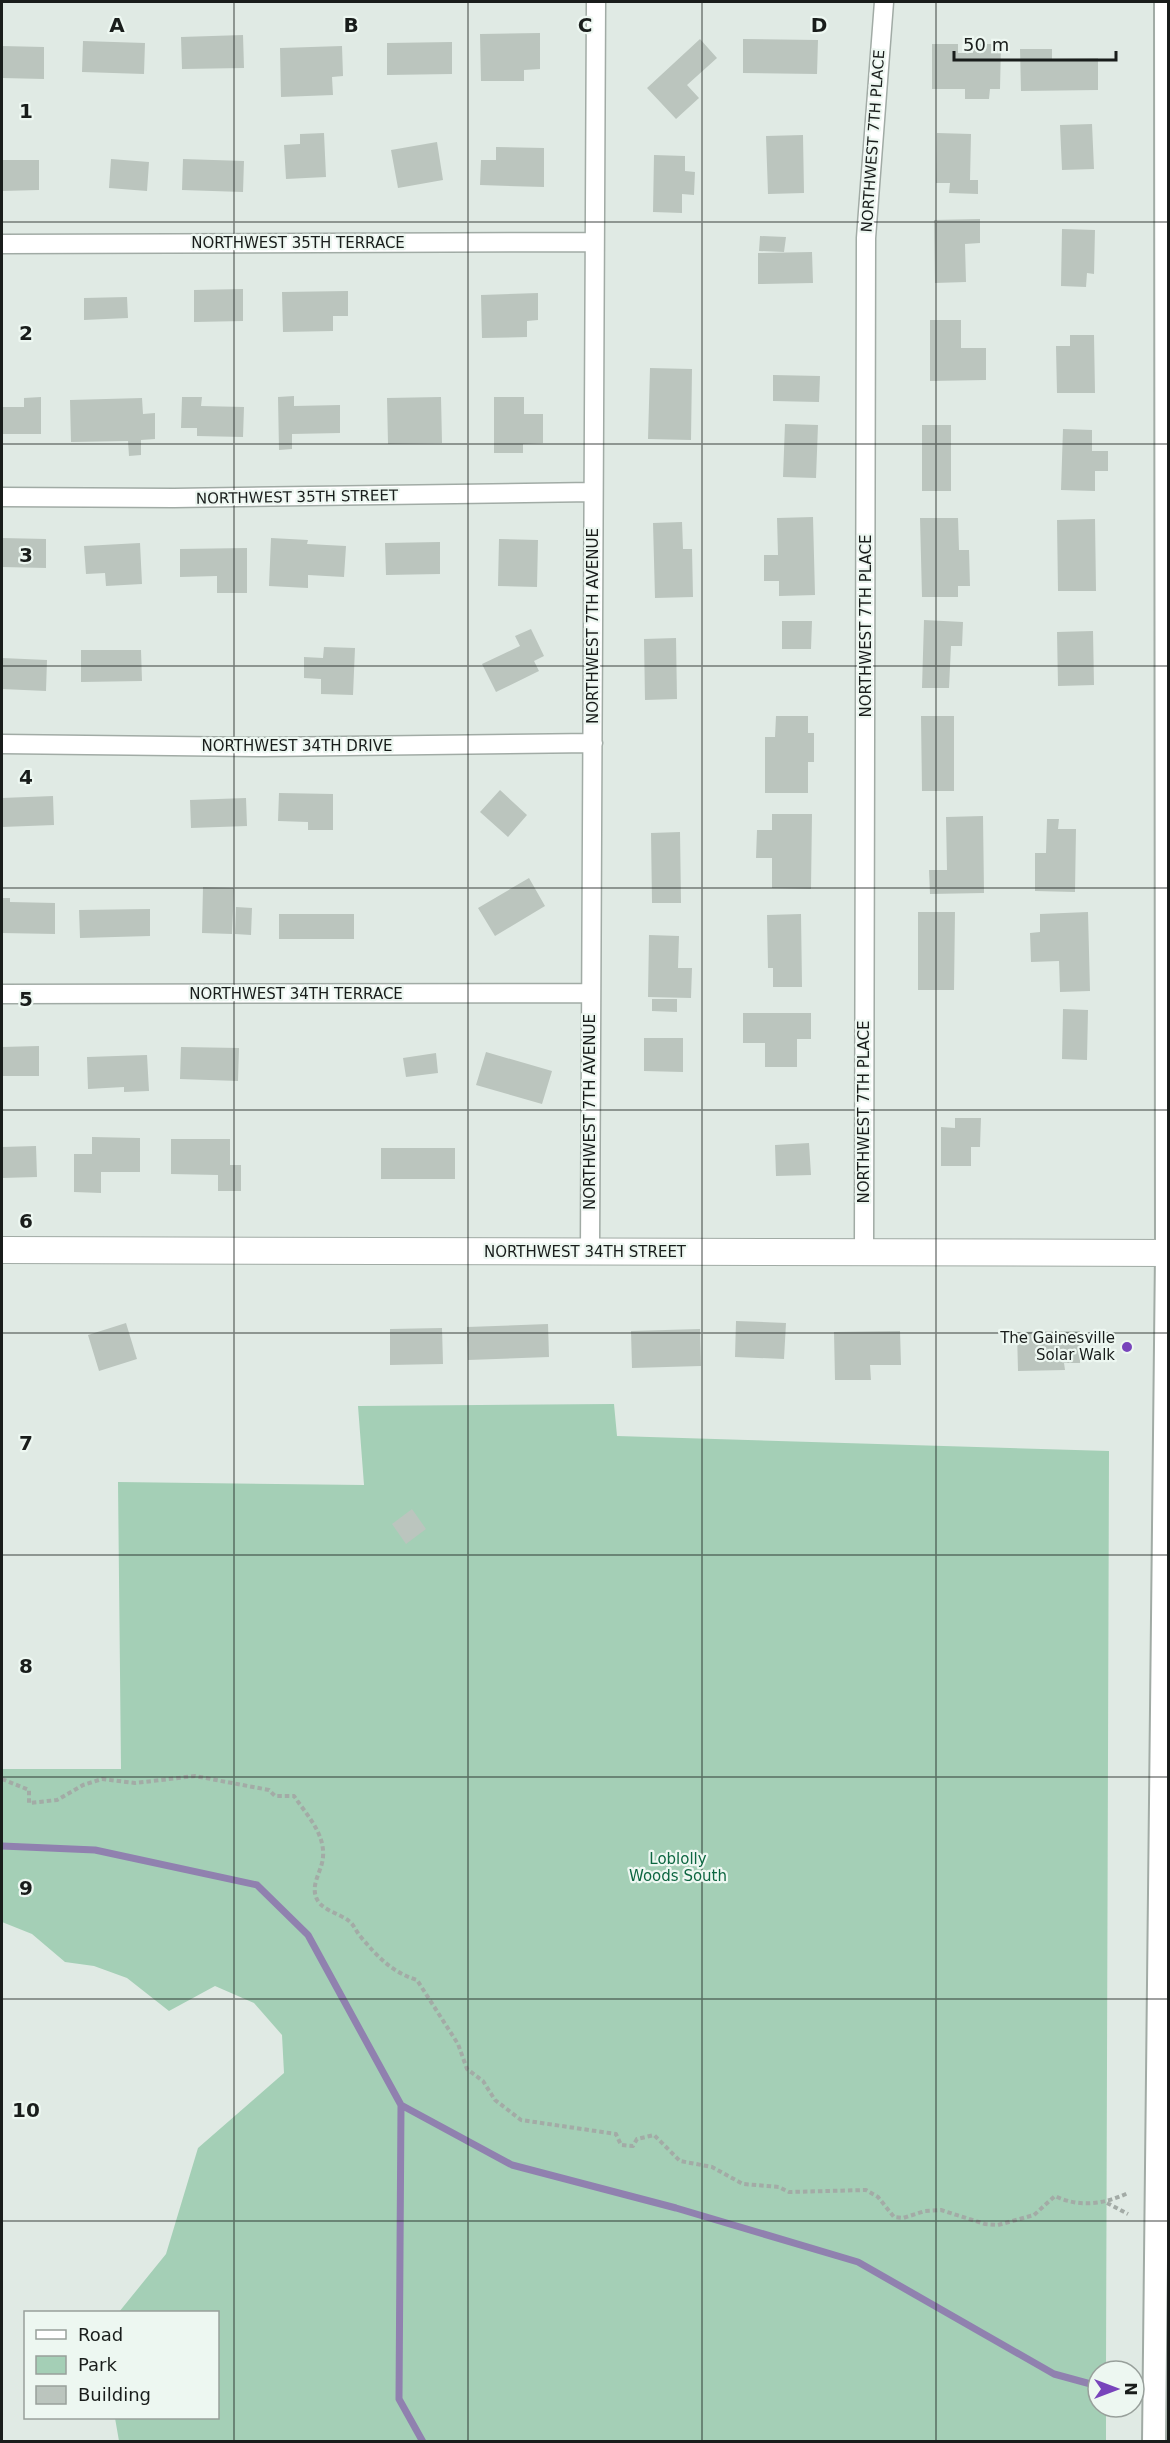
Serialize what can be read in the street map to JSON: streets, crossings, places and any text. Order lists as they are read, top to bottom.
{
  "streets": {
    "main road": ["NORTHWEST 34TH STREET"],
    "street": [
      "NORTHWEST 7TH PLACE",
      "NORTHWEST 35TH TERRACE",
      "NORTHWEST 35TH STREET",
      "NORTHWEST 7TH AVENUE",
      "NORTHWEST 34TH DRIVE",
      "NORTHWEST 34TH TERRACE"
    ]
  },
  "crossings": [
    ["NORTHWEST 7TH PLACE", "NORTHWEST 34TH STREET"],
    ["NORTHWEST 35TH TERRACE", "NORTHWEST 7TH AVENUE"],
    ["NORTHWEST 35TH STREET", "NORTHWEST 7TH AVENUE"],
    ["NORTHWEST 7TH AVENUE", "NORTHWEST 34TH DRIVE"],
    ["NORTHWEST 7TH AVENUE", "NORTHWEST 34TH TERRACE"],
    ["NORTHWEST 7TH AVENUE", "NORTHWEST 34TH STREET"]
  ],
  "parks": ["Loblolly Woods South"],
  "places": ["The Gainesville Solar Walk"],
  "legend": ["Road", "Park", "Building"],
  "scale_bar": "50 m",
  "north": "right",
  "grid": {
    "columns": [
      "A",
      "B",
      "C",
      "D"
    ],
    "rows": [
      "1",
      "2",
      "3",
      "4",
      "5",
      "6",
      "7",
      "8",
      "9",
      "10"
    ]
  }
}
